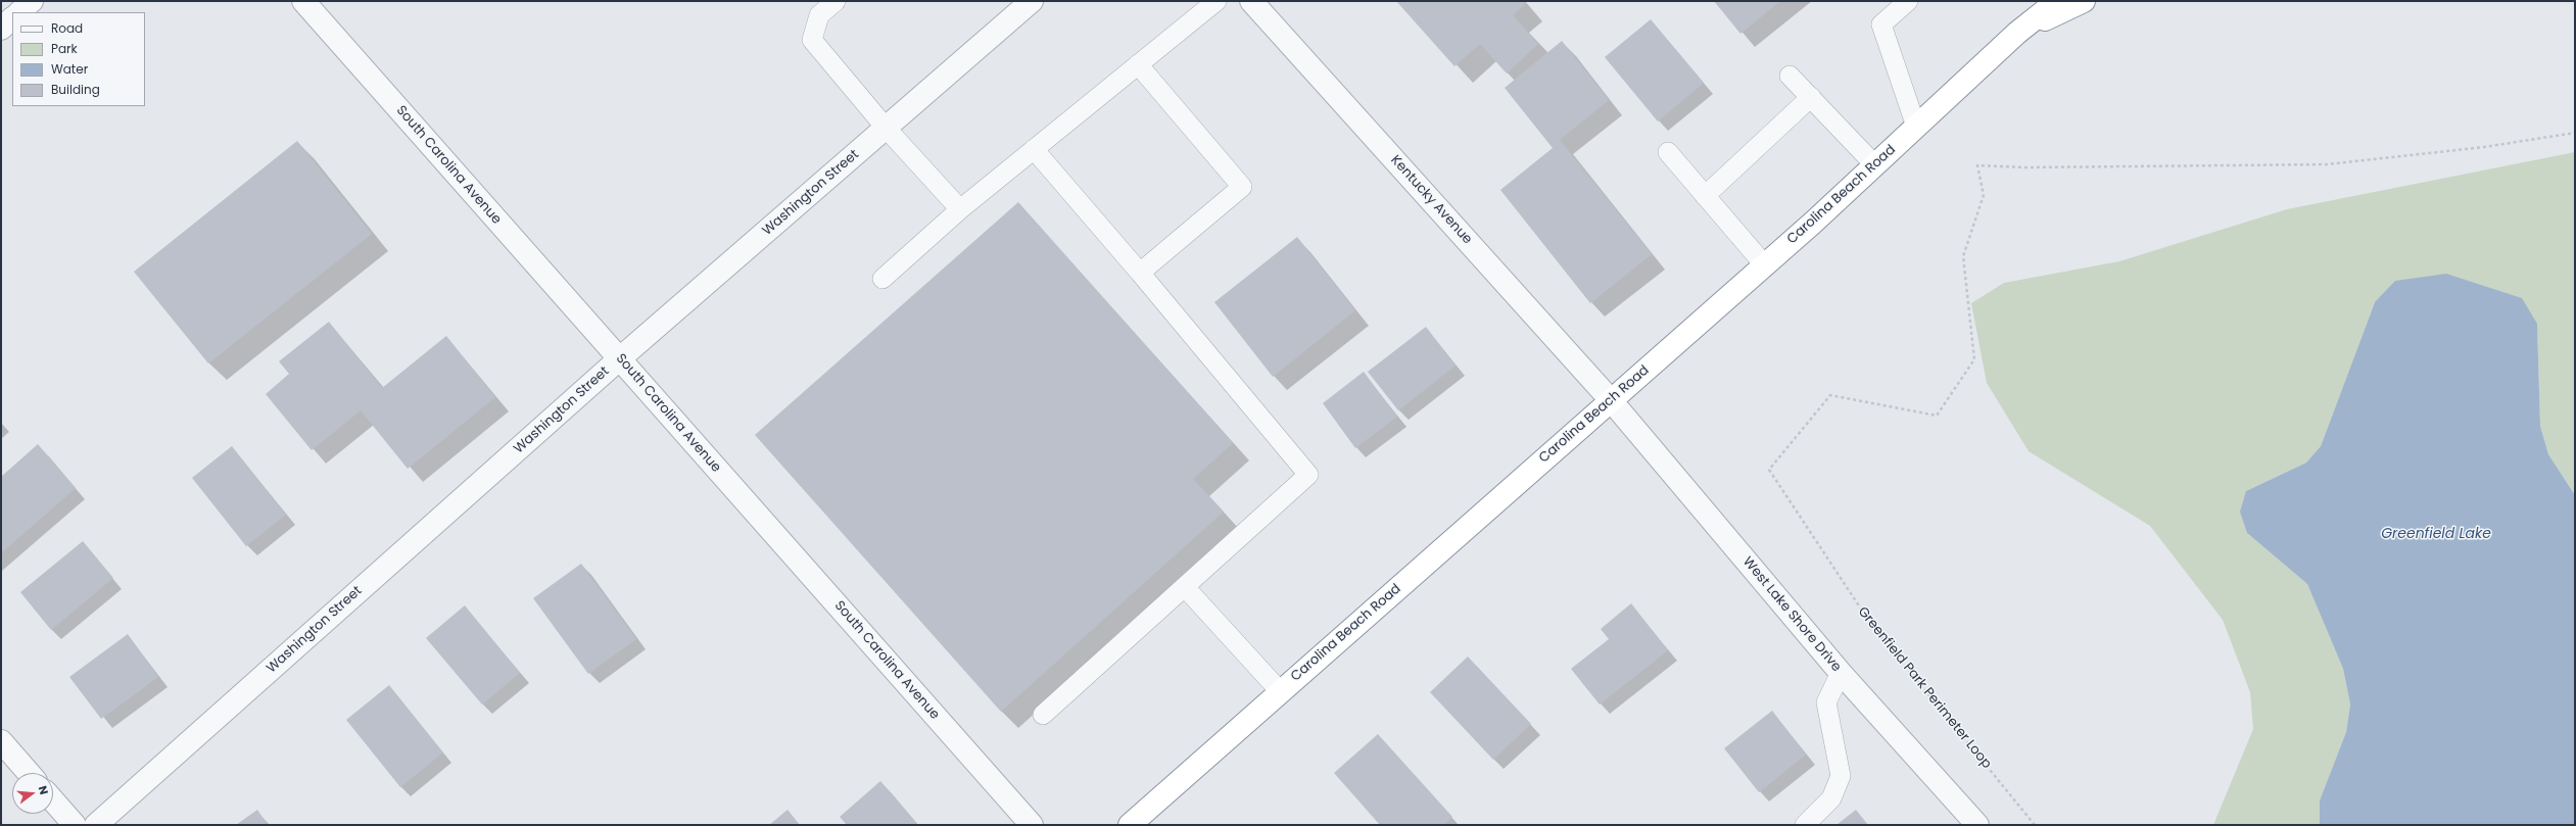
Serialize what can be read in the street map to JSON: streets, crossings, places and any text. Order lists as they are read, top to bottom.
{
  "streets": {
    "highway": ["Carolina Beach Road"],
    "street": [
      "South Carolina Avenue",
      "Washington Street",
      "Kentucky Avenue",
      "West Lake Shore Drive"
    ],
    "path": ["Greenfield Park Perimeter Loop"]
  },
  "crossings": [
    ["South Carolina Avenue", "Washington Street"],
    ["Carolina Beach Road", "Kentucky Avenue"],
    ["Carolina Beach Road", "West Lake Shore Drive"],
    ["Kentucky Avenue", "West Lake Shore Drive"]
  ],
  "water": ["Greenfield Lake"],
  "legend": [
    "Road",
    "Park",
    "Water",
    "Building"
  ],
  "north": "right"
}
